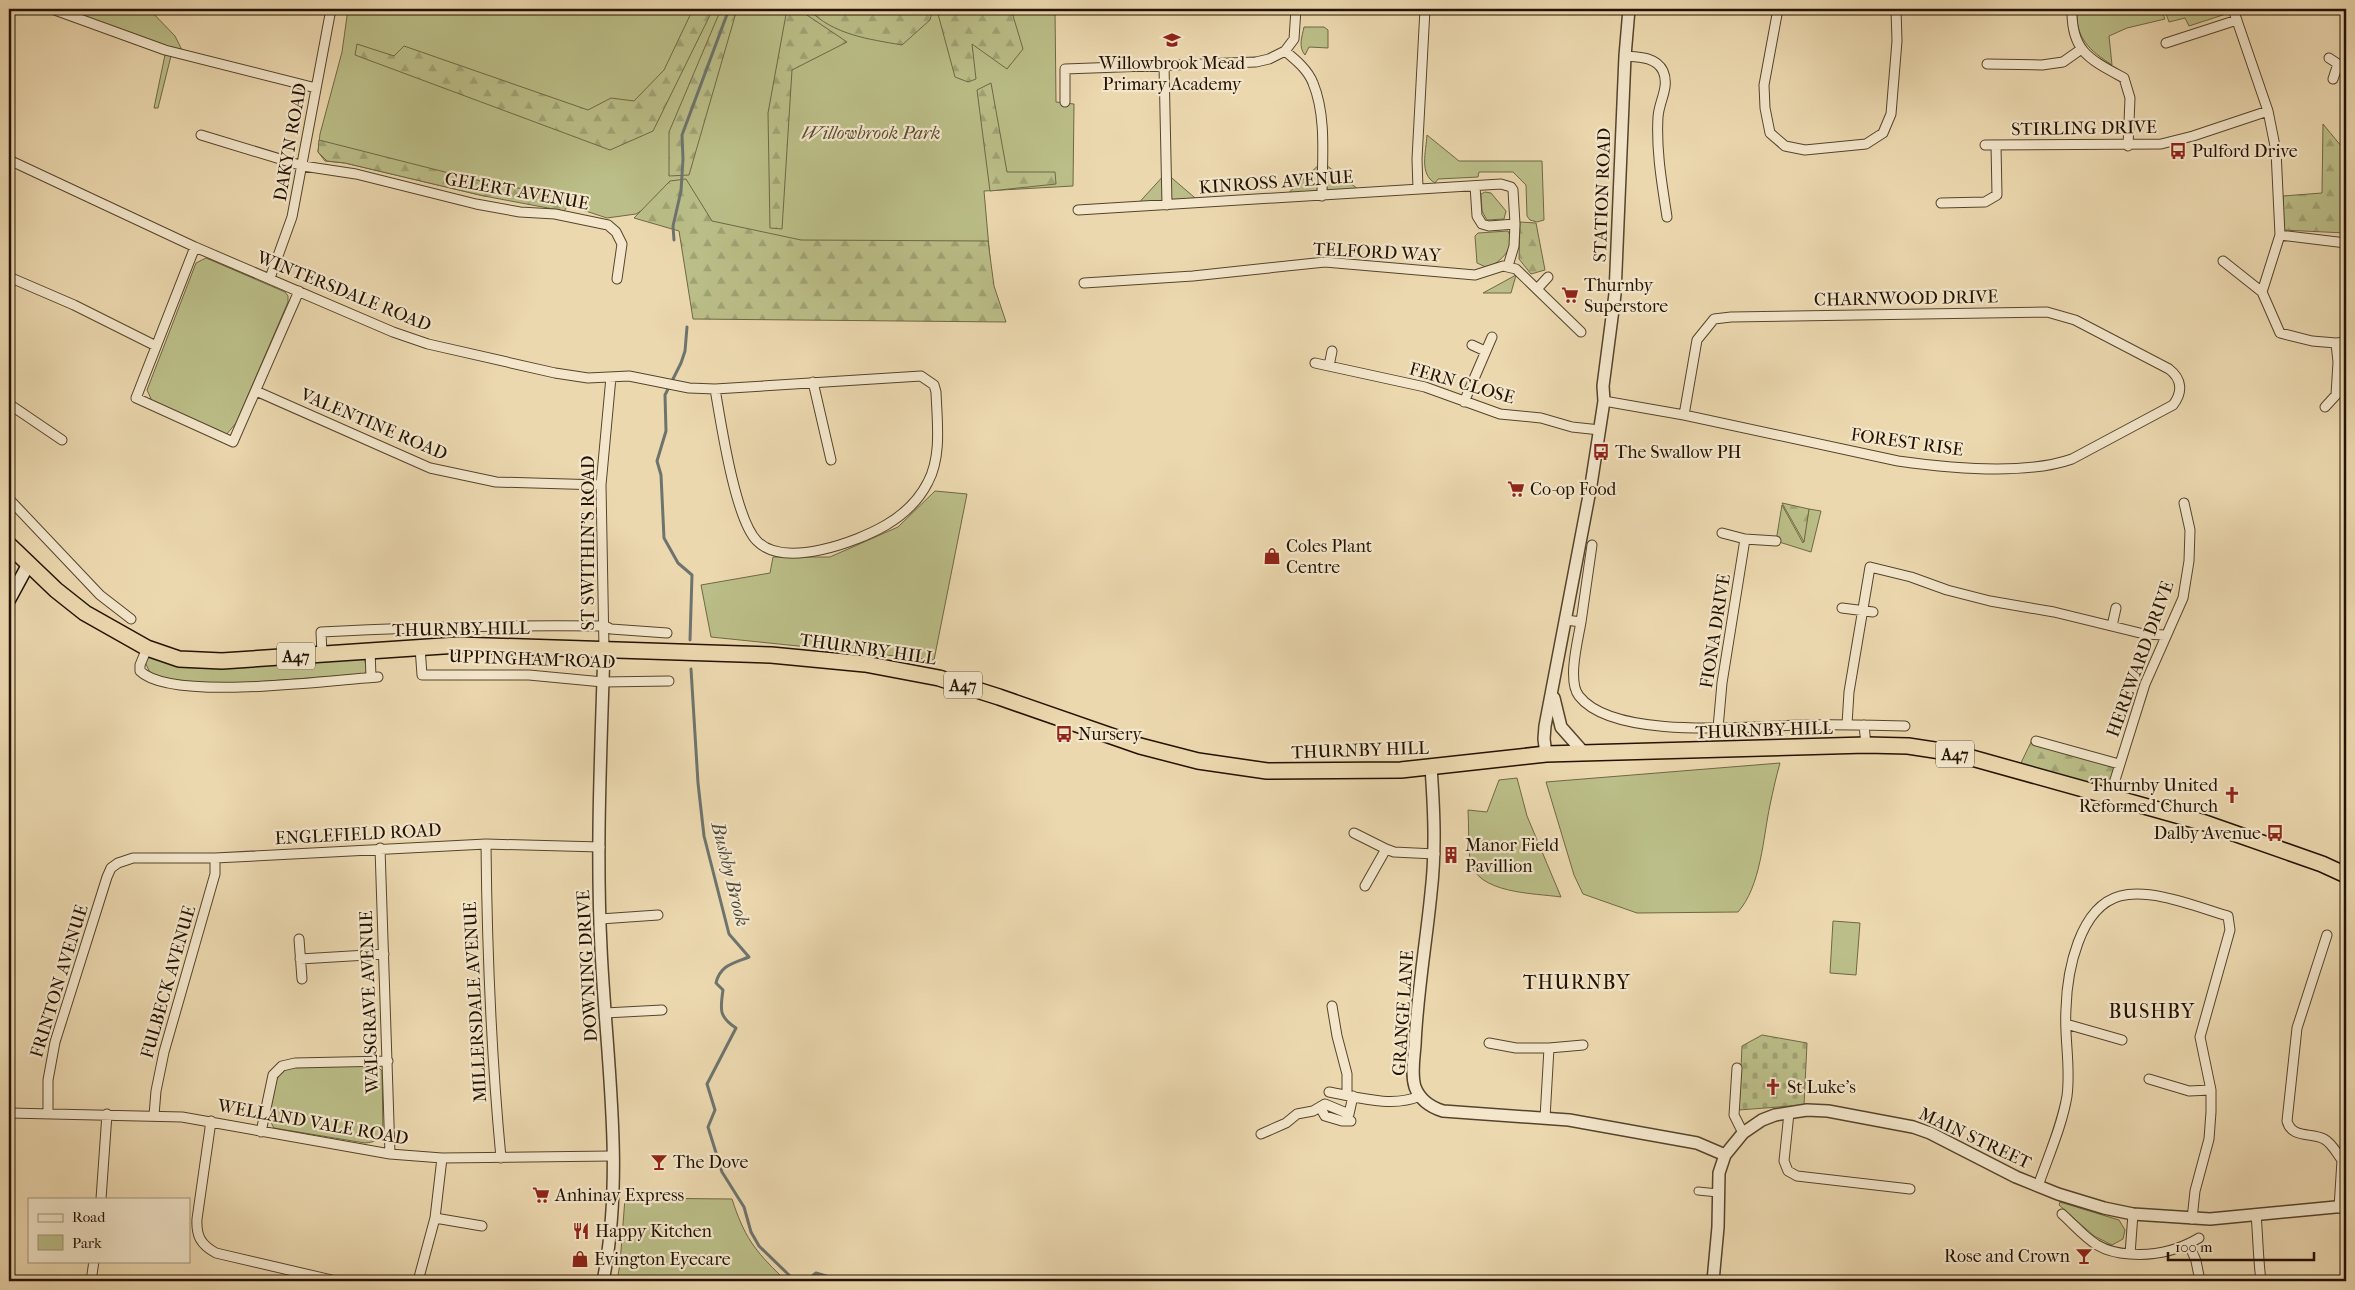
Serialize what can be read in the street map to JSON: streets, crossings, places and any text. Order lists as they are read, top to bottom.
{
  "streets": {
    "highway": ["THURNBY HILL", "A47"],
    "street": [
      "STIRLING DRIVE",
      "DAKYN ROAD",
      "KINROSS AVENUE",
      "GELERT AVENUE",
      "STATION ROAD",
      "TELFORD WAY",
      "WINTERSDALE ROAD",
      "CHARNWOOD DRIVE",
      "FERN CLOSE",
      "VALENTINE ROAD",
      "FOREST RISE",
      "ST SWITHIN'S ROAD",
      "FIONA DRIVE",
      "UPPINGHAM ROAD",
      "HEREWARD DRIVE",
      "ENGLEFIELD ROAD",
      "DOWNING DRIVE",
      "FRINTON AVENUE",
      "FULBECK AVENUE",
      "WALSGRAVE AVENUE",
      "MILLERSDALE AVENUE",
      "GRANGE LANE",
      "WELLAND VALE ROAD",
      "MAIN STREET"
    ]
  },
  "crossings": [
    ["DAKYN ROAD", "GELERT AVENUE"],
    ["DAKYN ROAD", "WINTERSDALE ROAD"],
    ["KINROSS AVENUE", "TELFORD WAY"],
    ["STATION ROAD", "FERN CLOSE"],
    ["STATION ROAD", "FOREST RISE"],
    ["STATION ROAD", "THURNBY HILL"],
    ["WINTERSDALE ROAD", "ST SWITHIN'S ROAD"],
    ["CHARNWOOD DRIVE", "FOREST RISE"],
    ["VALENTINE ROAD", "ST SWITHIN'S ROAD"],
    ["ST SWITHIN'S ROAD", "THURNBY HILL"],
    ["ST SWITHIN'S ROAD", "UPPINGHAM ROAD"],
    ["ST SWITHIN'S ROAD", "DOWNING DRIVE"],
    ["THURNBY HILL", "A47"],
    ["THURNBY HILL", "UPPINGHAM ROAD"],
    ["THURNBY HILL", "HEREWARD DRIVE"],
    ["THURNBY HILL", "DOWNING DRIVE"],
    ["THURNBY HILL", "GRANGE LANE"],
    ["A47", "UPPINGHAM ROAD"],
    ["UPPINGHAM ROAD", "DOWNING DRIVE"],
    ["ENGLEFIELD ROAD", "DOWNING DRIVE"],
    ["ENGLEFIELD ROAD", "FRINTON AVENUE"],
    ["ENGLEFIELD ROAD", "FULBECK AVENUE"],
    ["ENGLEFIELD ROAD", "WALSGRAVE AVENUE"],
    ["ENGLEFIELD ROAD", "MILLERSDALE AVENUE"],
    ["DOWNING DRIVE", "WELLAND VALE ROAD"],
    ["FRINTON AVENUE", "WELLAND VALE ROAD"],
    ["FULBECK AVENUE", "WELLAND VALE ROAD"],
    ["WALSGRAVE AVENUE", "WELLAND VALE ROAD"],
    ["MILLERSDALE AVENUE", "WELLAND VALE ROAD"],
    ["GRANGE LANE", "MAIN STREET"]
  ],
  "districts": ["THURNBY", "BUSHBY"],
  "water": ["Bushby Brook"],
  "parks": ["Willowbrook Park"],
  "places": {
    "school or university": ["Willowbrook Mead Primary Academy"],
    "bus stop": [
      "Pulford Drive",
      "The Swallow PH",
      "Nursery",
      "Dalby Avenue"
    ],
    "supermarket": ["Thurnby Superstore", "Co-op Food", "Anhinay Express"],
    "shop": ["Coles Plant Centre", "Evington Eyecare"],
    "church": ["Thurnby United Reformed Church", "St Luke's"],
    "building": ["Manor Field Pavillion"],
    "bar": ["The Dove", "Rose and Crown"],
    "restaurant": ["Happy Kitchen"]
  },
  "legend": ["Road", "Park"],
  "scale_bar": "100 m"
}
